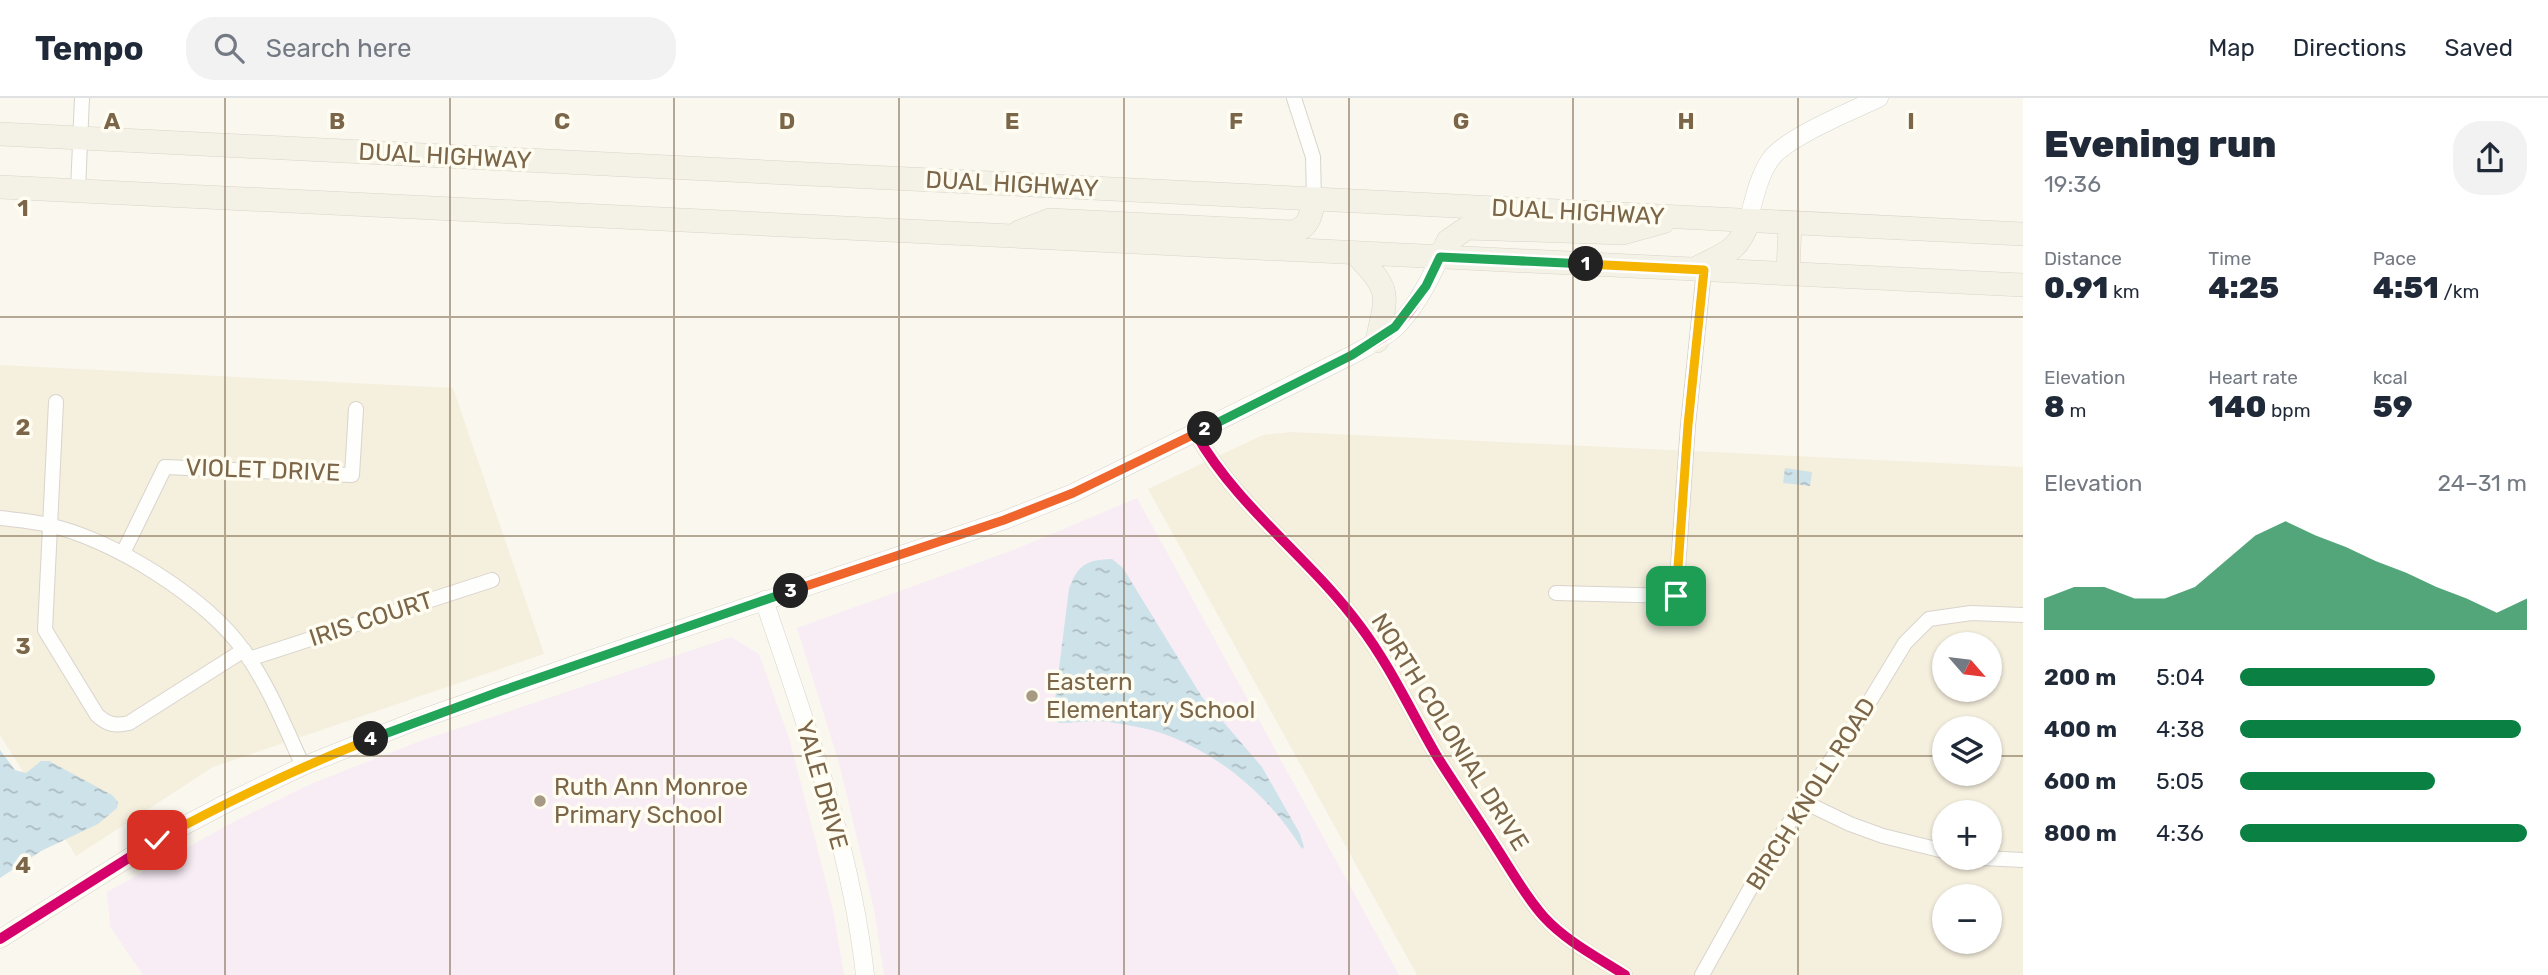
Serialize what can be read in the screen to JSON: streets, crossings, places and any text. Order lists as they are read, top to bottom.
{
  "streets": {
    "main road": ["DUAL HIGHWAY"],
    "street": [
      "VIOLET DRIVE",
      "IRIS COURT",
      "NORTH COLONIAL DRIVE",
      "YALE DRIVE",
      "BIRCH KNOLL ROAD"
    ]
  },
  "places": ["Eastern Elementary School", "Ruth Ann Monroe Primary School"],
  "north": "bottom right",
  "page": {
    "header": "Tempo",
    "search": "Search here",
    "nav": ["Map", "Directions", "Saved"],
    "heading": ["Evening run", "19:36"],
    "stats": [
      ["Distance", "0.91 km"],
      ["Time", "4:25"],
      ["Pace", "4:51 /km"],
      ["Elevation", "8 m"],
      ["Heart rate", "140 bpm"],
      ["kcal", "59"]
    ],
    "pins": [
      "1",
      "2",
      "3",
      "4"
    ],
    "chart": ["Elevation", "24–31 m"],
    "map_buttons": ["+", "−"],
    "list": [
      {
        "name": "200 m",
        "note": "5:04"
      },
      {
        "name": "400 m",
        "note": "4:38"
      },
      {
        "name": "600 m",
        "note": "5:05"
      },
      {
        "name": "800 m",
        "note": "4:36"
      }
    ]
  },
  "grid": {
    "columns": [
      "A",
      "B",
      "C",
      "D",
      "E",
      "F",
      "G",
      "H",
      "I"
    ],
    "rows": [
      "1",
      "2",
      "3",
      "4"
    ]
  }
}
